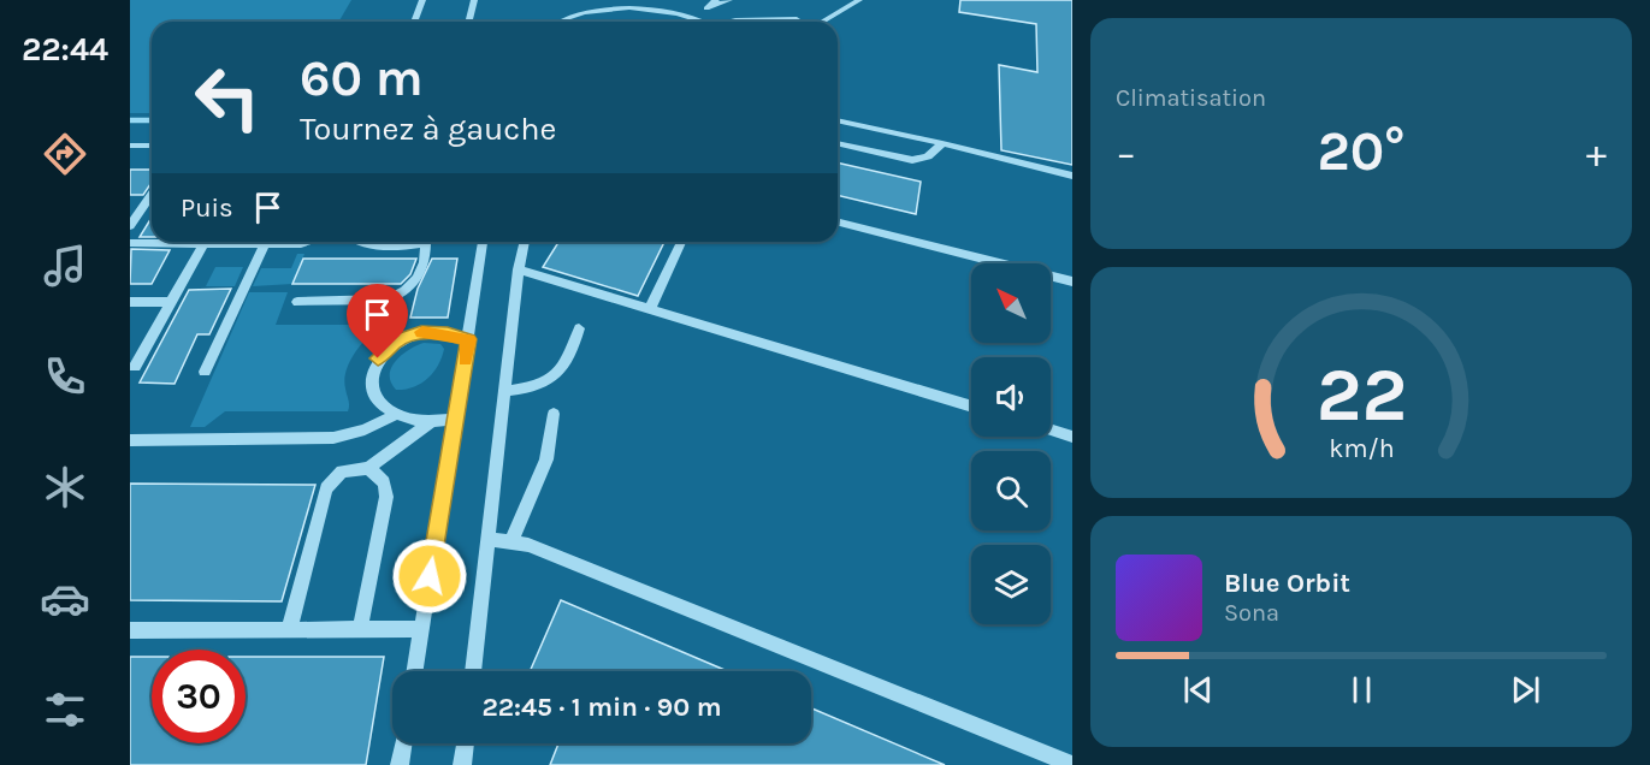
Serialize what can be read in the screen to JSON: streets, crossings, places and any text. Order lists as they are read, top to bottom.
{
  "north": "top left",
  "page": {
    "tabs": "22:44",
    "tile": "Climatisation",
    "turn": ["60 m", "Tournez à gauche"],
    "heat": ["−", "20°", "+"],
    "then": "Puis",
    "song": ["Blue Orbit", "Sona"],
    "limit": "30",
    "trip": "22:45 · 1 min · 90 m",
    "gauge": ["22", "km/h"]
  }
}
